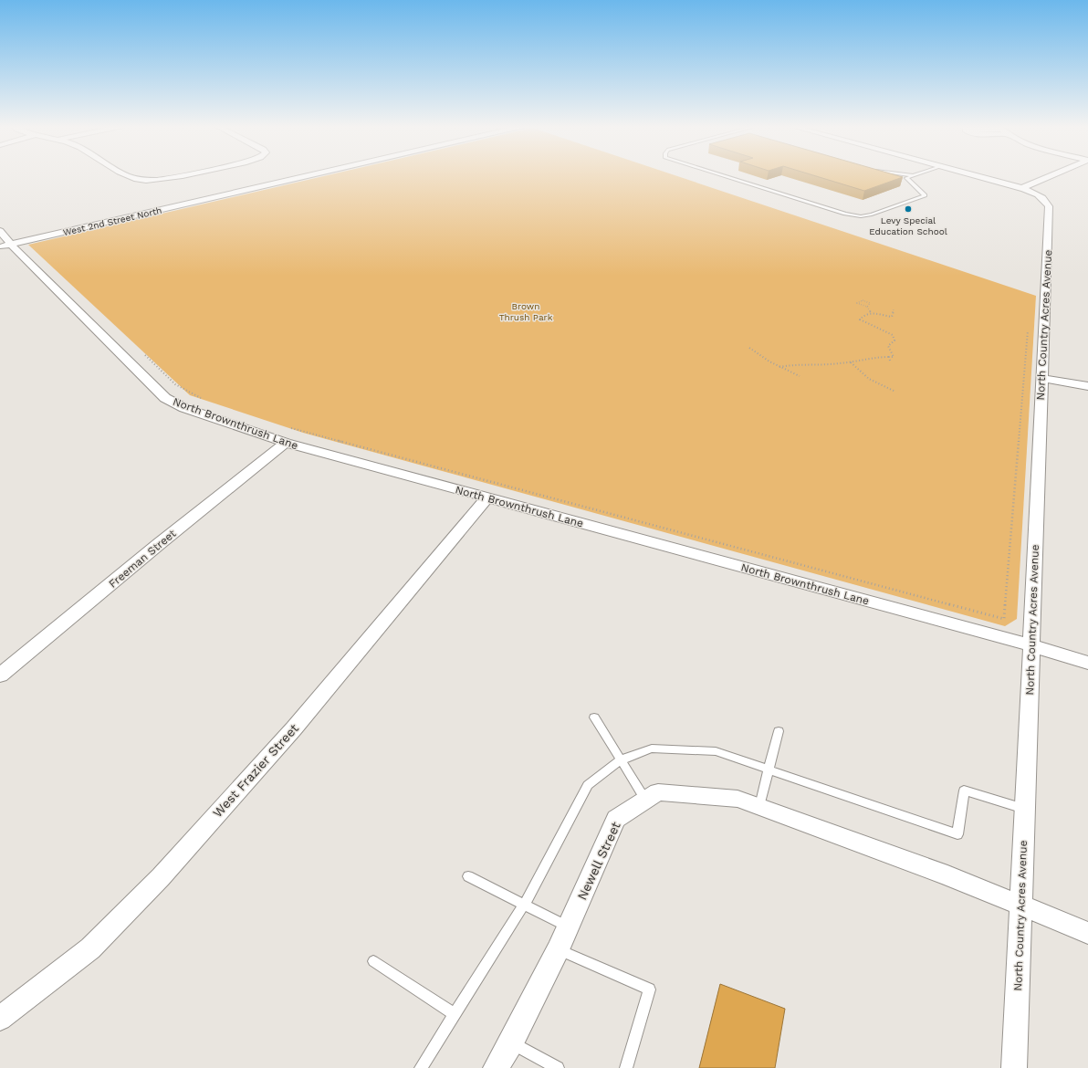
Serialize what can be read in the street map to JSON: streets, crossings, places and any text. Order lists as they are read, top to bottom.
{
  "streets": {
    "street": [
      "West 2nd Street North",
      "North Country Acres Avenue",
      "North Brownthrush Lane",
      "Freeman Street",
      "West Frazier Street",
      "Newell Street"
    ]
  },
  "crossings": [
    ["West 2nd Street North", "North Brownthrush Lane"],
    ["North Country Acres Avenue", "North Brownthrush Lane"],
    ["North Country Acres Avenue", "Newell Street"],
    ["North Brownthrush Lane", "Freeman Street"],
    ["North Brownthrush Lane", "West Frazier Street"]
  ],
  "parks": ["Brown Thrush Park"],
  "places": ["Levy Special Education School"]
}
